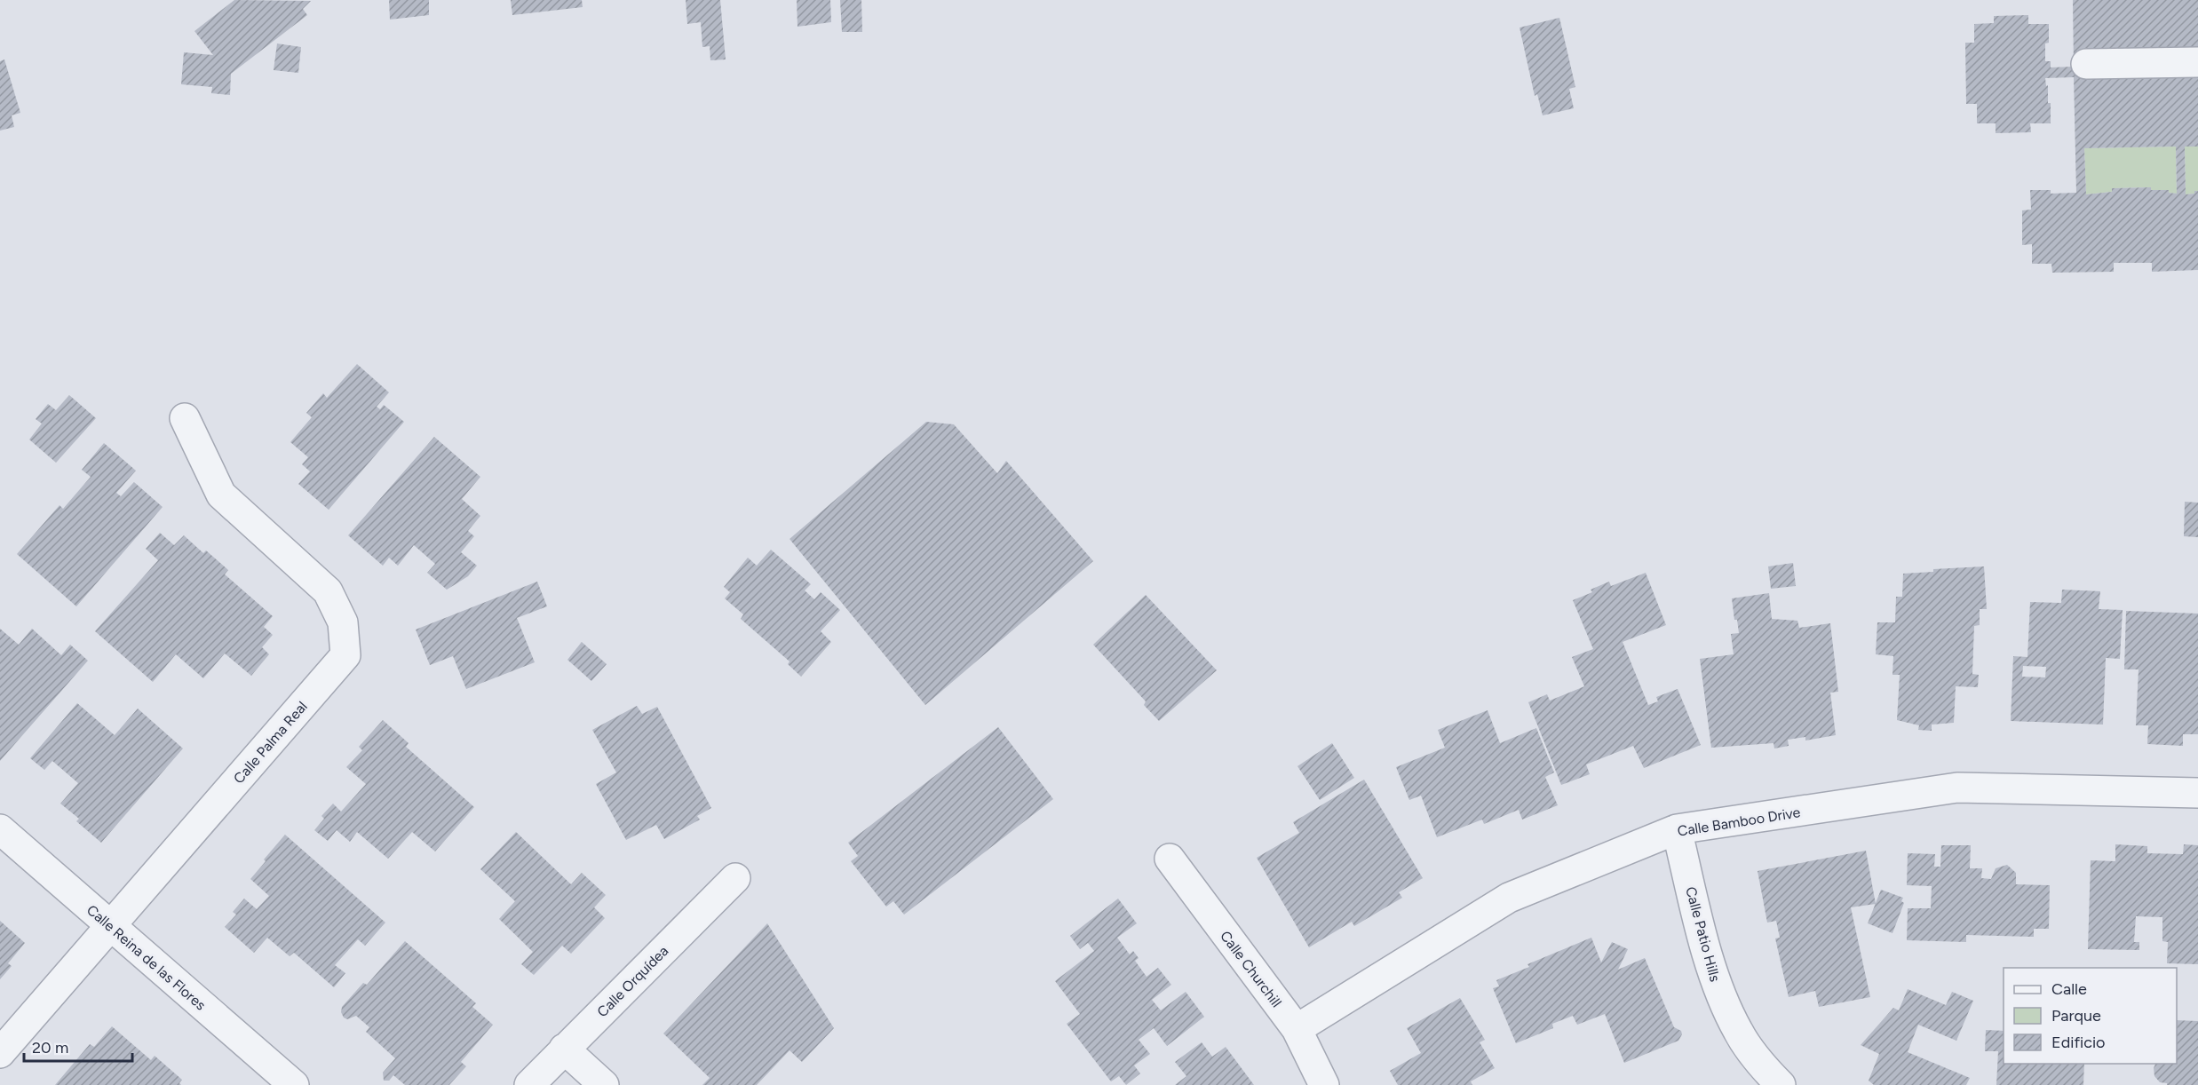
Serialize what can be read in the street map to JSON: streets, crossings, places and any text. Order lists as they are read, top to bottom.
{
  "streets": {
    "street": [
      "Calle Palma Real",
      "Calle Bamboo Drive",
      "Calle Patio Hills",
      "Calle Reina de las Flores",
      "Calle Churchill",
      "Calle Orquídea"
    ]
  },
  "crossings": [
    ["Calle Palma Real", "Calle Reina de las Flores"],
    ["Calle Bamboo Drive", "Calle Patio Hills"],
    ["Calle Bamboo Drive", "Calle Churchill"]
  ],
  "legend": ["Calle", "Parque", "Edificio"],
  "scale_bar": "20 m"
}
